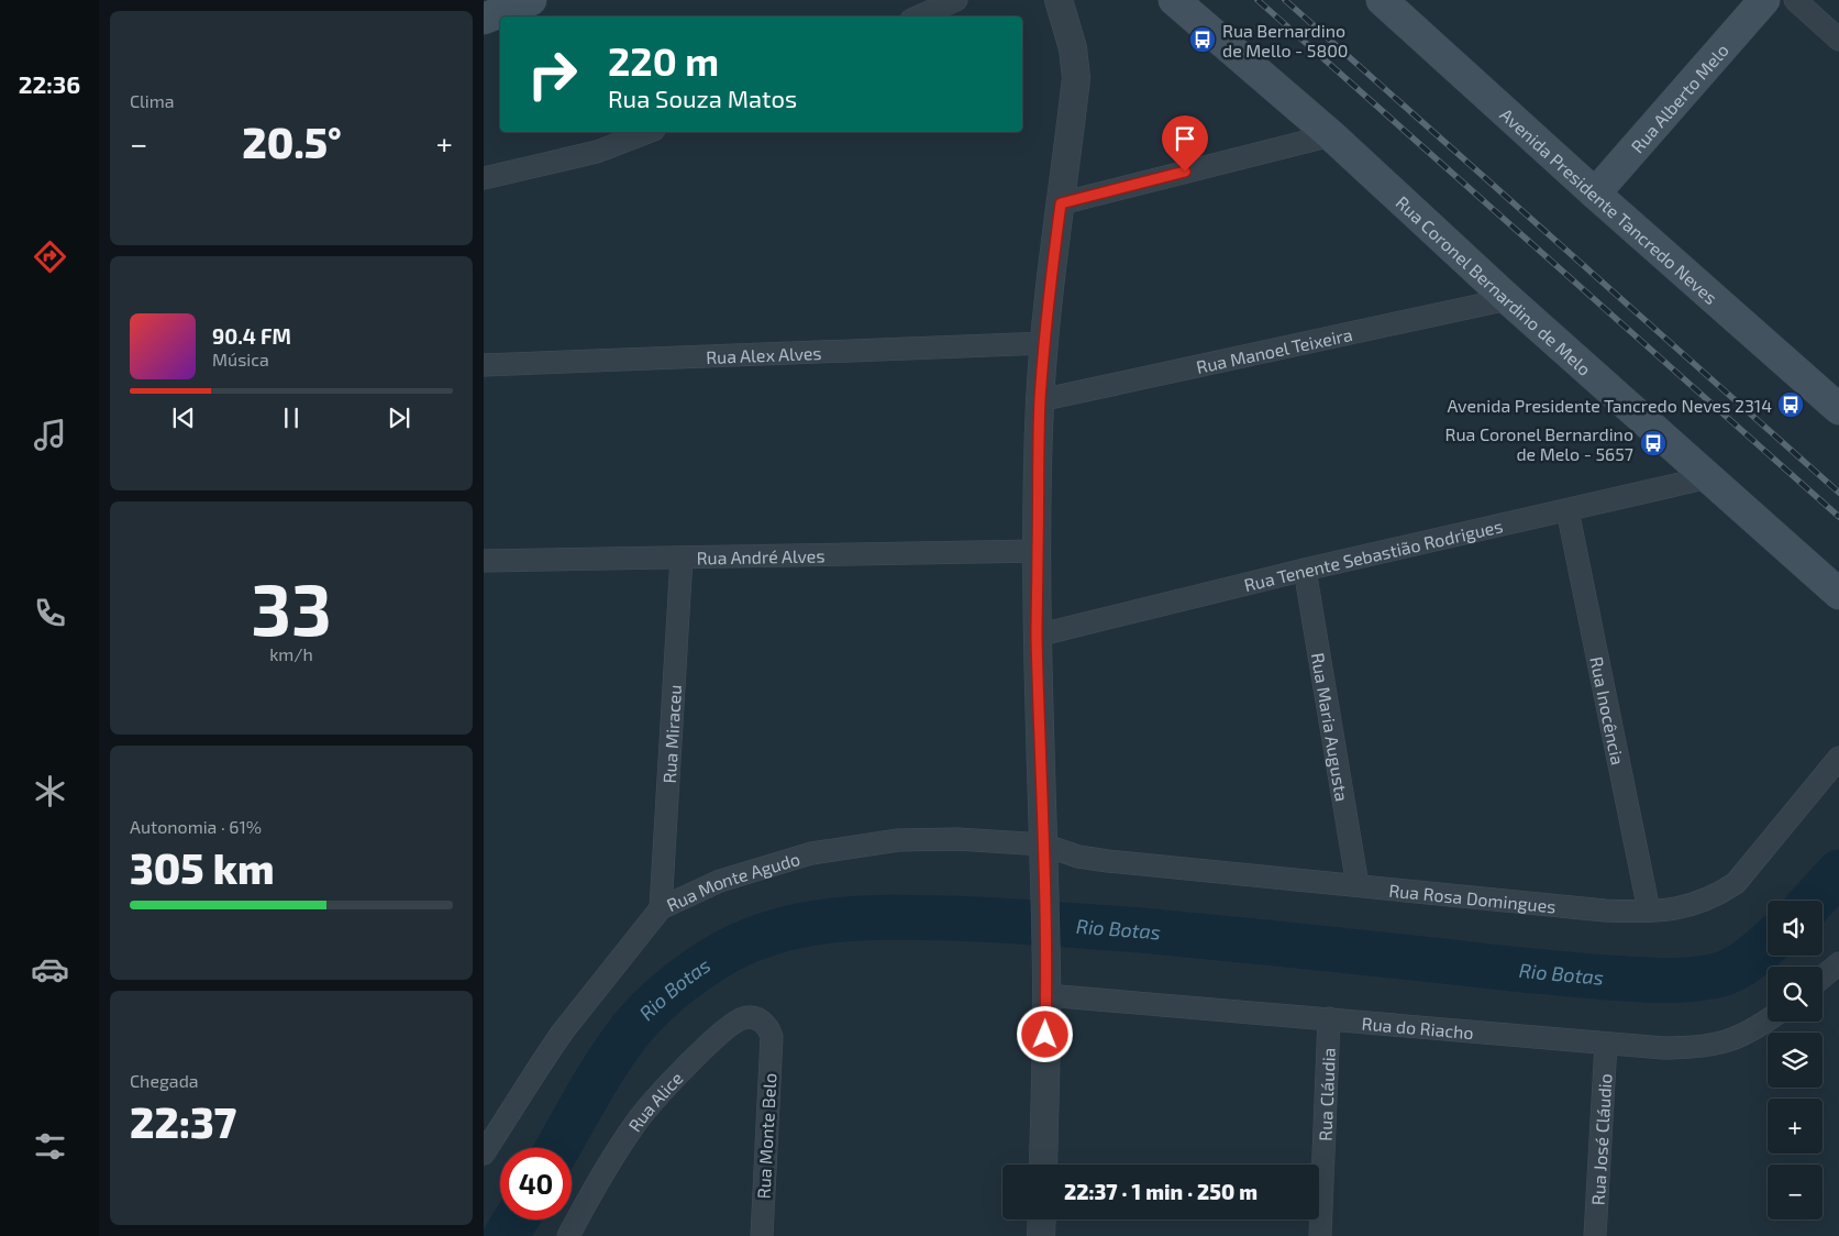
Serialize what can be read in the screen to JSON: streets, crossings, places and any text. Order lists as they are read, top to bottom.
{
  "streets": {
    "main road": ["Rua Alberto Melo", "Avenida Presidente Tancredo Neves", "Rua Coronel Bernardino de Melo"],
    "street": [
      "Rua Manoel Teixeira",
      "Rua Alex Alves",
      "Rua Tenente Sebastião Rodrigues",
      "Rua André Alves",
      "Rua Inocência",
      "Rua Maria Augusta",
      "Rua Miraceu",
      "Rua Monte Agudo",
      "Rua Rosa Domingues",
      "Rua do Riacho",
      "Rua Cláudia",
      "Rua Alice",
      "Rua Monte Belo",
      "Rua José Cláudio"
    ]
  },
  "crossings": [
    ["Rua Alberto Melo", "Avenida Presidente Tancredo Neves"],
    ["Rua Coronel Bernardino de Melo", "Rua Manoel Teixeira"],
    ["Rua Coronel Bernardino de Melo", "Rua Tenente Sebastião Rodrigues"],
    ["Rua Tenente Sebastião Rodrigues", "Rua Inocência"],
    ["Rua Tenente Sebastião Rodrigues", "Rua Maria Augusta"],
    ["Rua André Alves", "Rua Miraceu"],
    ["Rua Inocência", "Rua Rosa Domingues"],
    ["Rua Maria Augusta", "Rua Rosa Domingues"],
    ["Rua Miraceu", "Rua Monte Agudo"],
    ["Rua Monte Agudo", "Rua Rosa Domingues"],
    ["Rua do Riacho", "Rua Cláudia"],
    ["Rua do Riacho", "Rua José Cláudio"],
    ["Rua Alice", "Rua Monte Belo"]
  ],
  "water": ["Rio Botas"],
  "places": {
    "bus stop": ["Rua Bernardino de Mello - 5800", "Avenida Presidente Tancredo Neves 2314", "Rua Coronel Bernardino de Melo - 5657"]
  },
  "page": {
    "tabs": "22:36",
    "tile": [
      "Clima",
      ["33", "km/h"],
      ["Autonomia · 61%", "305 km"],
      ["Chegada", "22:37"]
    ],
    "turn": ["220 m", "Rua Souza Matos"],
    "heat": ["−", "20.5°", "+"],
    "song": ["90.4 FM", "Música"],
    "map_buttons": ["+", "−"],
    "limit": "40",
    "trip": "22:37 · 1 min · 250 m"
  }
}
